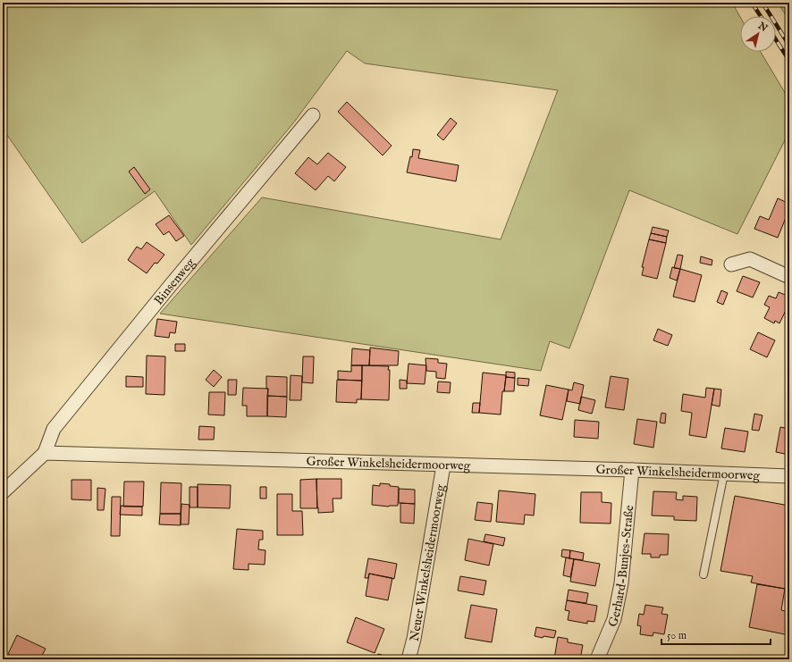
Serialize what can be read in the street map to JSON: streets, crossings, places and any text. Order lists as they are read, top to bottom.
{
  "streets": {
    "street": [
      "Binsenweg",
      "Großer Winkelsheidermoorweg",
      "Neuer Winkelsheidermoorweg",
      "Gerhard-Bunjes-Straße"
    ]
  },
  "crossings": [
    ["Binsenweg", "Großer Winkelsheidermoorweg"],
    ["Großer Winkelsheidermoorweg", "Neuer Winkelsheidermoorweg"],
    ["Großer Winkelsheidermoorweg", "Gerhard-Bunjes-Straße"]
  ],
  "scale_bar": "50 m",
  "north": "top right"
}
